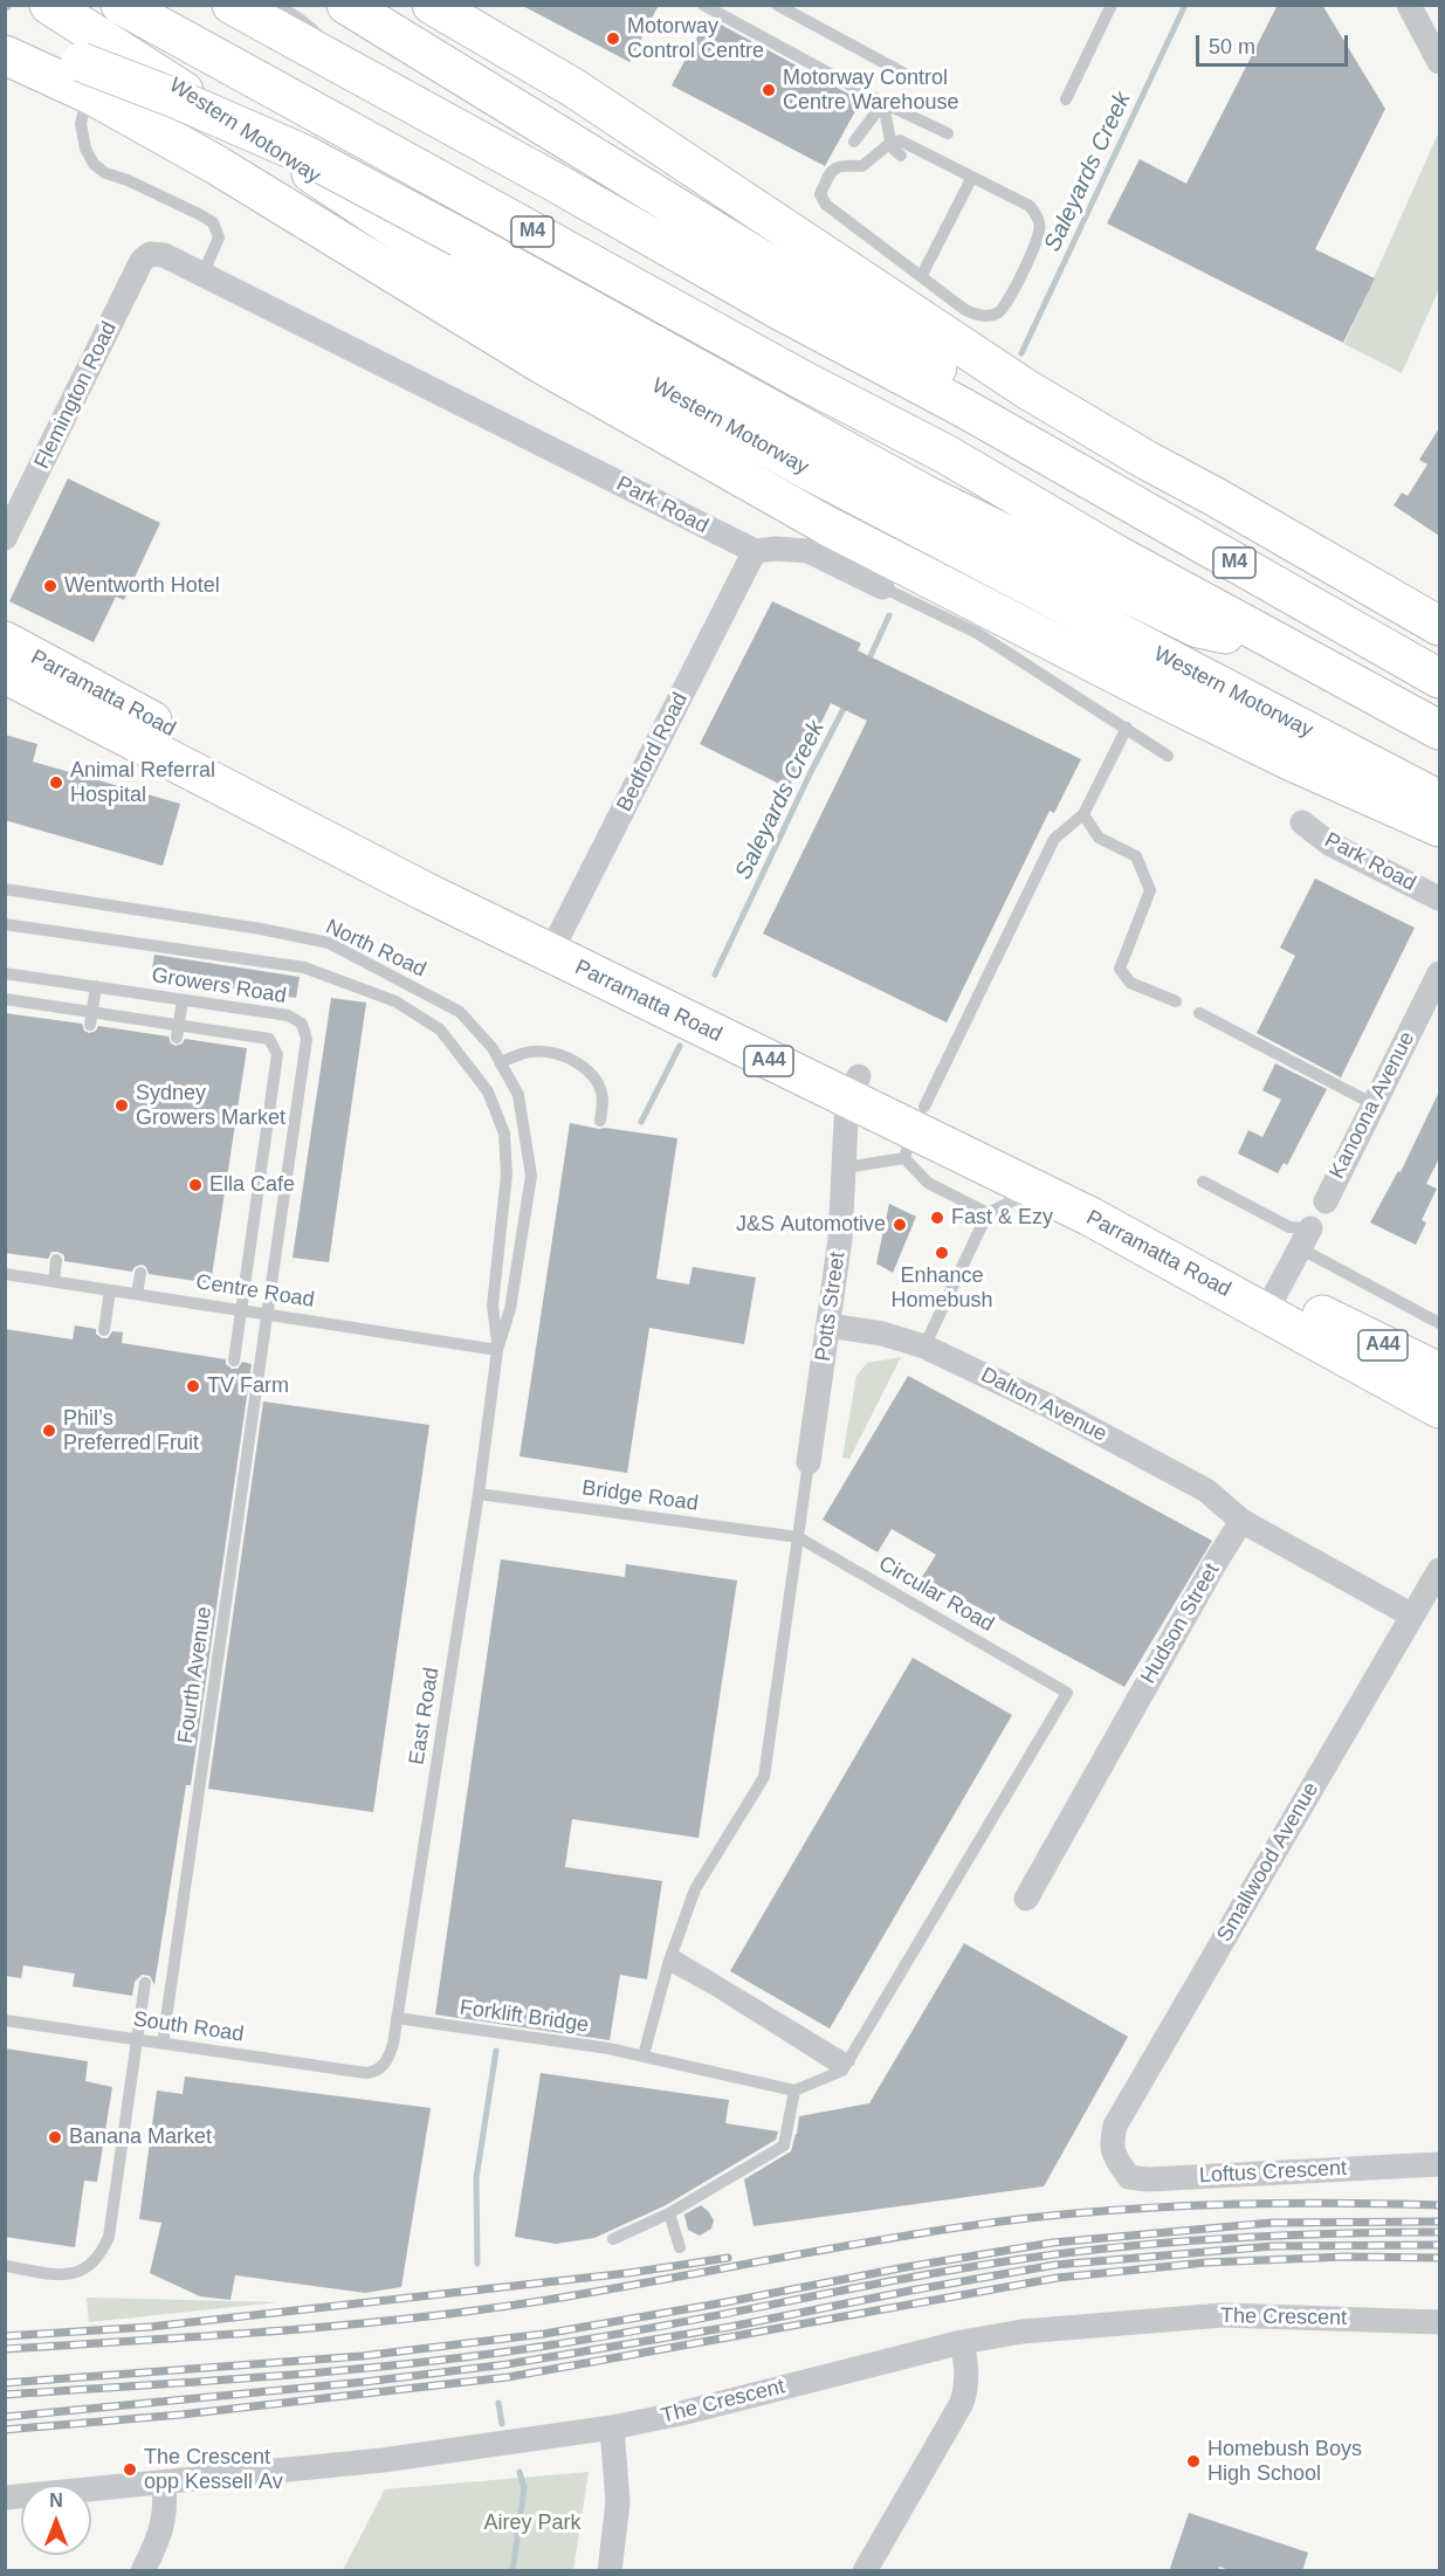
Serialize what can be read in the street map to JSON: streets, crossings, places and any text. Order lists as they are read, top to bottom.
{
  "streets": {
    "highway": [
      "Western Motorway",
      "M4",
      "Parramatta Road",
      "A44"
    ],
    "street": [
      "Flemington Road",
      "Park Road",
      "Bedford Road",
      "Kanoona Avenue",
      "Potts Street",
      "Dalton Avenue",
      "Hudson Street",
      "Smallwood Avenue",
      "Loftus Crescent",
      "The Crescent"
    ],
    "lane": [
      "North Road",
      "Growers Road",
      "Centre Road",
      "Bridge Road",
      "Circular Road",
      "Fourth Avenue",
      "East Road",
      "Forklift Bridge",
      "South Road"
    ]
  },
  "crossings": [
    ["Flemington Road", "Park Road"],
    ["Park Road", "Bedford Road"],
    ["Parramatta Road", "Bedford Road"],
    ["Parramatta Road", "Potts Street"],
    ["North Road", "Centre Road"],
    ["North Road", "East Road"],
    ["Growers Road", "Centre Road"],
    ["Growers Road", "Fourth Avenue"],
    ["Centre Road", "Fourth Avenue"],
    ["Centre Road", "East Road"],
    ["Potts Street", "Dalton Avenue"],
    ["Potts Street", "Bridge Road"],
    ["Potts Street", "Circular Road"],
    ["Dalton Avenue", "Hudson Street"],
    ["Bridge Road", "Circular Road"],
    ["Bridge Road", "East Road"],
    ["Fourth Avenue", "South Road"],
    ["East Road", "Forklift Bridge"],
    ["East Road", "South Road"],
    ["Smallwood Avenue", "Loftus Crescent"]
  ],
  "water": ["Saleyards Creek"],
  "parks": ["Airey Park"],
  "places": [
    "Motorway Control Centre",
    "Motorway Control Centre Warehouse",
    "Wentworth Hotel",
    "Animal Referral Hospital",
    "Sydney Growers Market",
    "Ella Cafe",
    "Fast & Ezy",
    "J&S Automotive",
    "Enhance Homebush",
    "TV Farm",
    "Phil’s Preferred Fruit",
    "Banana Market",
    "Homebush Boys High School",
    "The Crescent opp Kessell Av"
  ],
  "scale_bar": "50 m",
  "north": "top"
}
